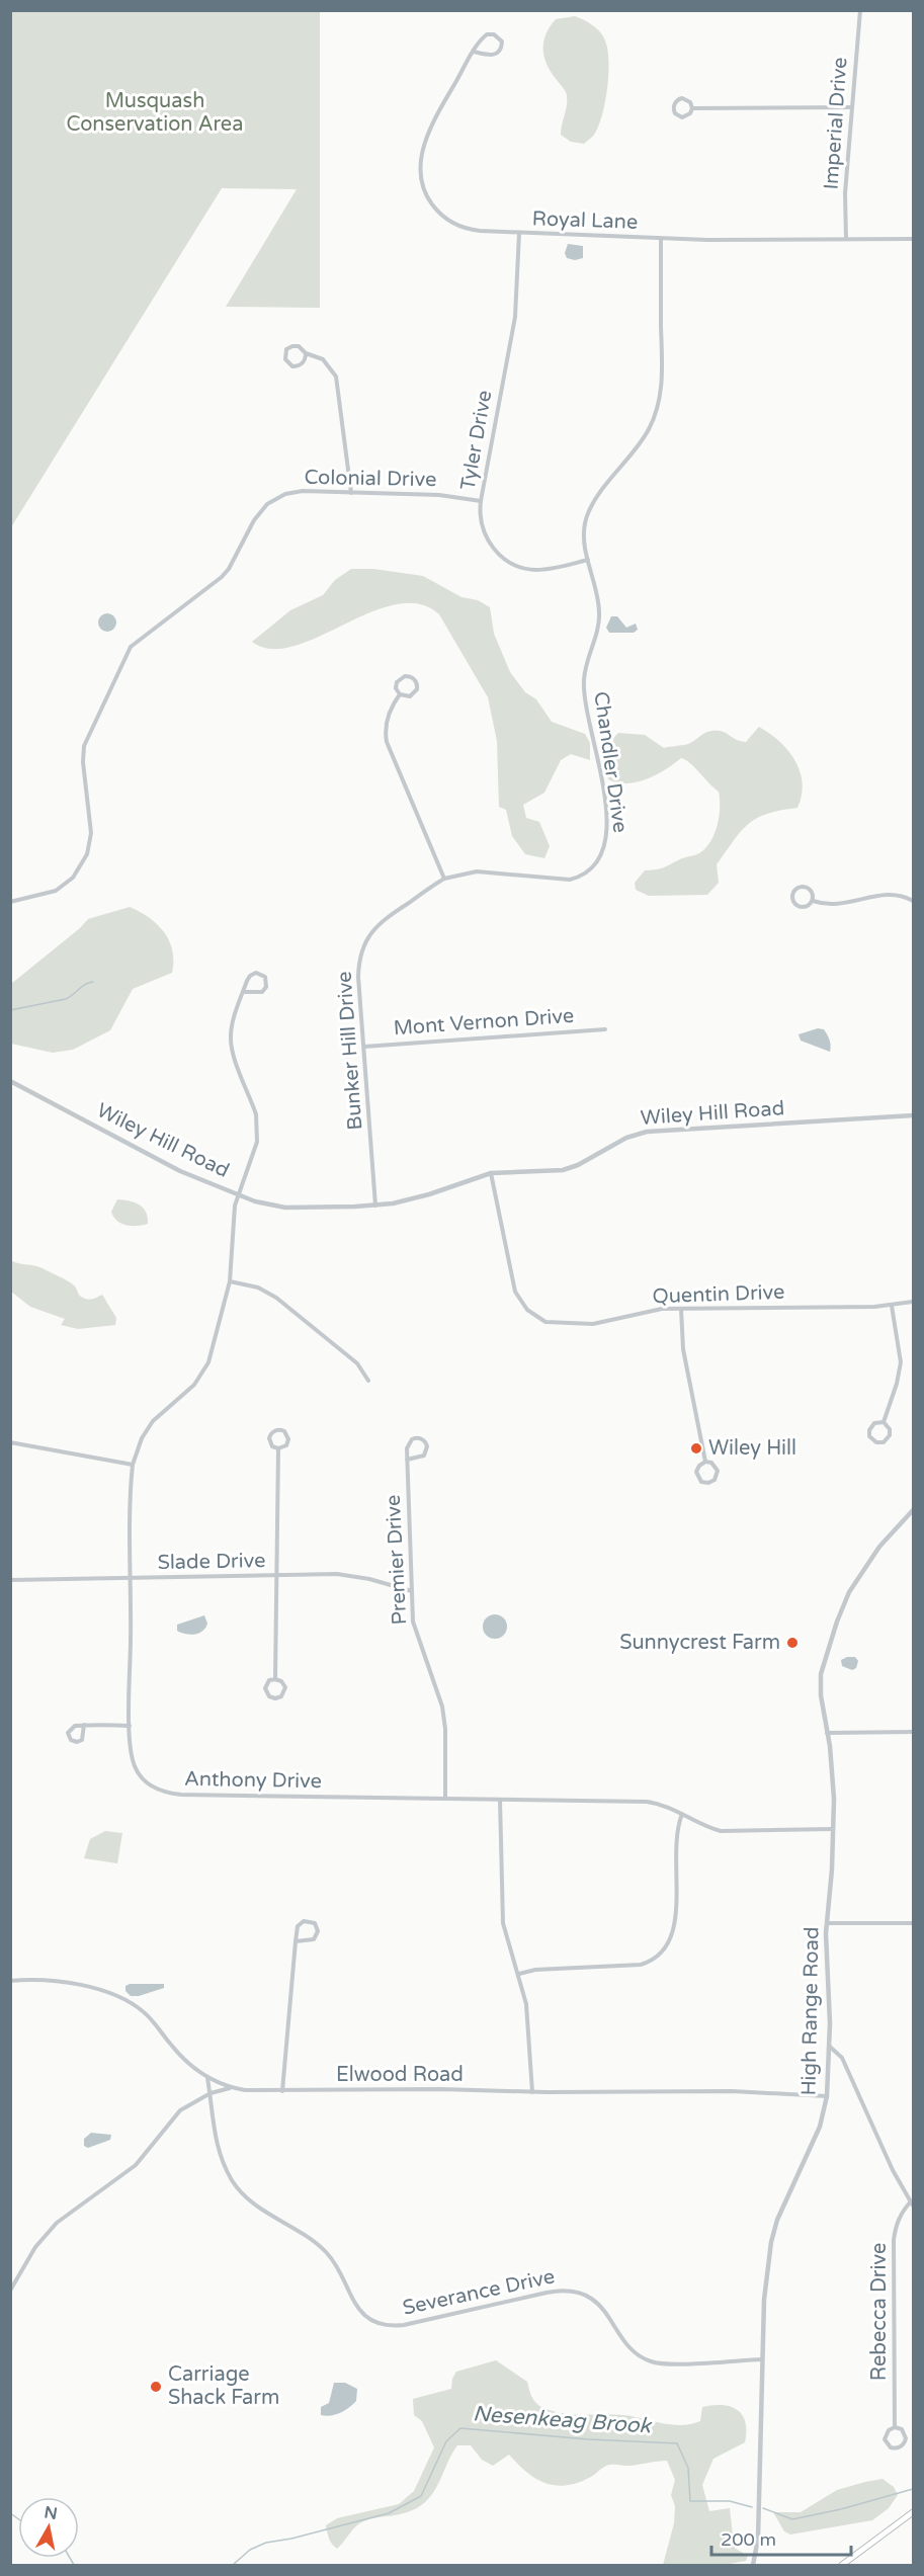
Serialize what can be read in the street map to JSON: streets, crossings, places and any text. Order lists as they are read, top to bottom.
{
  "streets": {
    "street": [
      "Imperial Drive",
      "Royal Lane",
      "Tyler Drive",
      "Colonial Drive",
      "Chandler Drive",
      "Mont Vernon Drive",
      "Bunker Hill Drive",
      "Wiley Hill Road",
      "Quentin Drive",
      "Premier Drive",
      "Slade Drive",
      "Anthony Drive",
      "High Range Road",
      "Elwood Road",
      "Severance Drive",
      "Rebecca Drive"
    ]
  },
  "crossings": [
    ["Imperial Drive", "Royal Lane"],
    ["Royal Lane", "Tyler Drive"],
    ["Royal Lane", "Chandler Drive"],
    ["Tyler Drive", "Colonial Drive"],
    ["Tyler Drive", "Chandler Drive"],
    ["Chandler Drive", "Bunker Hill Drive"],
    ["Mont Vernon Drive", "Bunker Hill Drive"],
    ["Bunker Hill Drive", "Wiley Hill Road"],
    ["Wiley Hill Road", "Quentin Drive"],
    ["Wiley Hill Road", "Anthony Drive"],
    ["Premier Drive", "Slade Drive"],
    ["Premier Drive", "Anthony Drive"],
    ["Slade Drive", "Anthony Drive"],
    ["Anthony Drive", "High Range Road"],
    ["High Range Road", "Elwood Road"],
    ["High Range Road", "Severance Drive"],
    ["Elwood Road", "Severance Drive"]
  ],
  "water": ["Nesenkeag Brook"],
  "parks": ["Musquash Conservation Area"],
  "places": ["Wiley Hill", "Sunnycrest Farm", "Carriage Shack Farm"],
  "scale_bar": "200 m",
  "north": "top"
}
